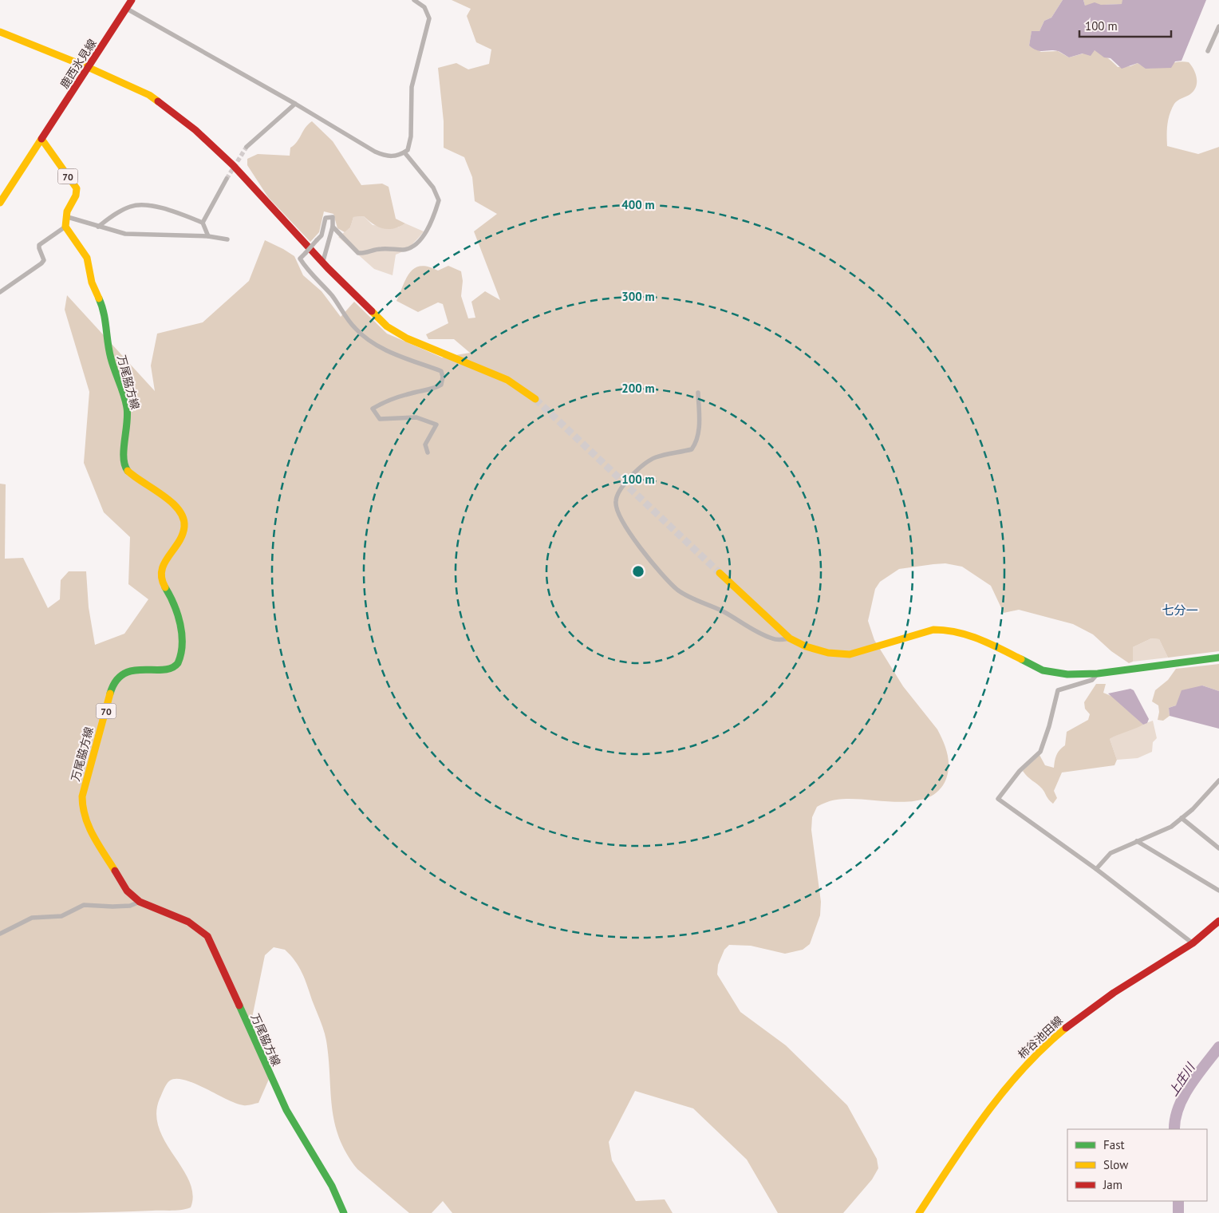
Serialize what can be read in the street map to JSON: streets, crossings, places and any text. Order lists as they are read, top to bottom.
{
  "streets": {
    "main road": [
      "鹿西氷見線",
      "70",
      "万尾脇方線",
      "柿谷池田線"
    ]
  },
  "crossings": [
    ["鹿西氷見線", "70"],
    ["70", "万尾脇方線"]
  ],
  "districts": ["七分一"],
  "water": ["上庄川"],
  "legend": ["Fast", "Slow", "Jam"],
  "scale_bar": "100 m",
  "rings": [
    "400 m",
    "300 m",
    "200 m",
    "100 m"
  ]
}
